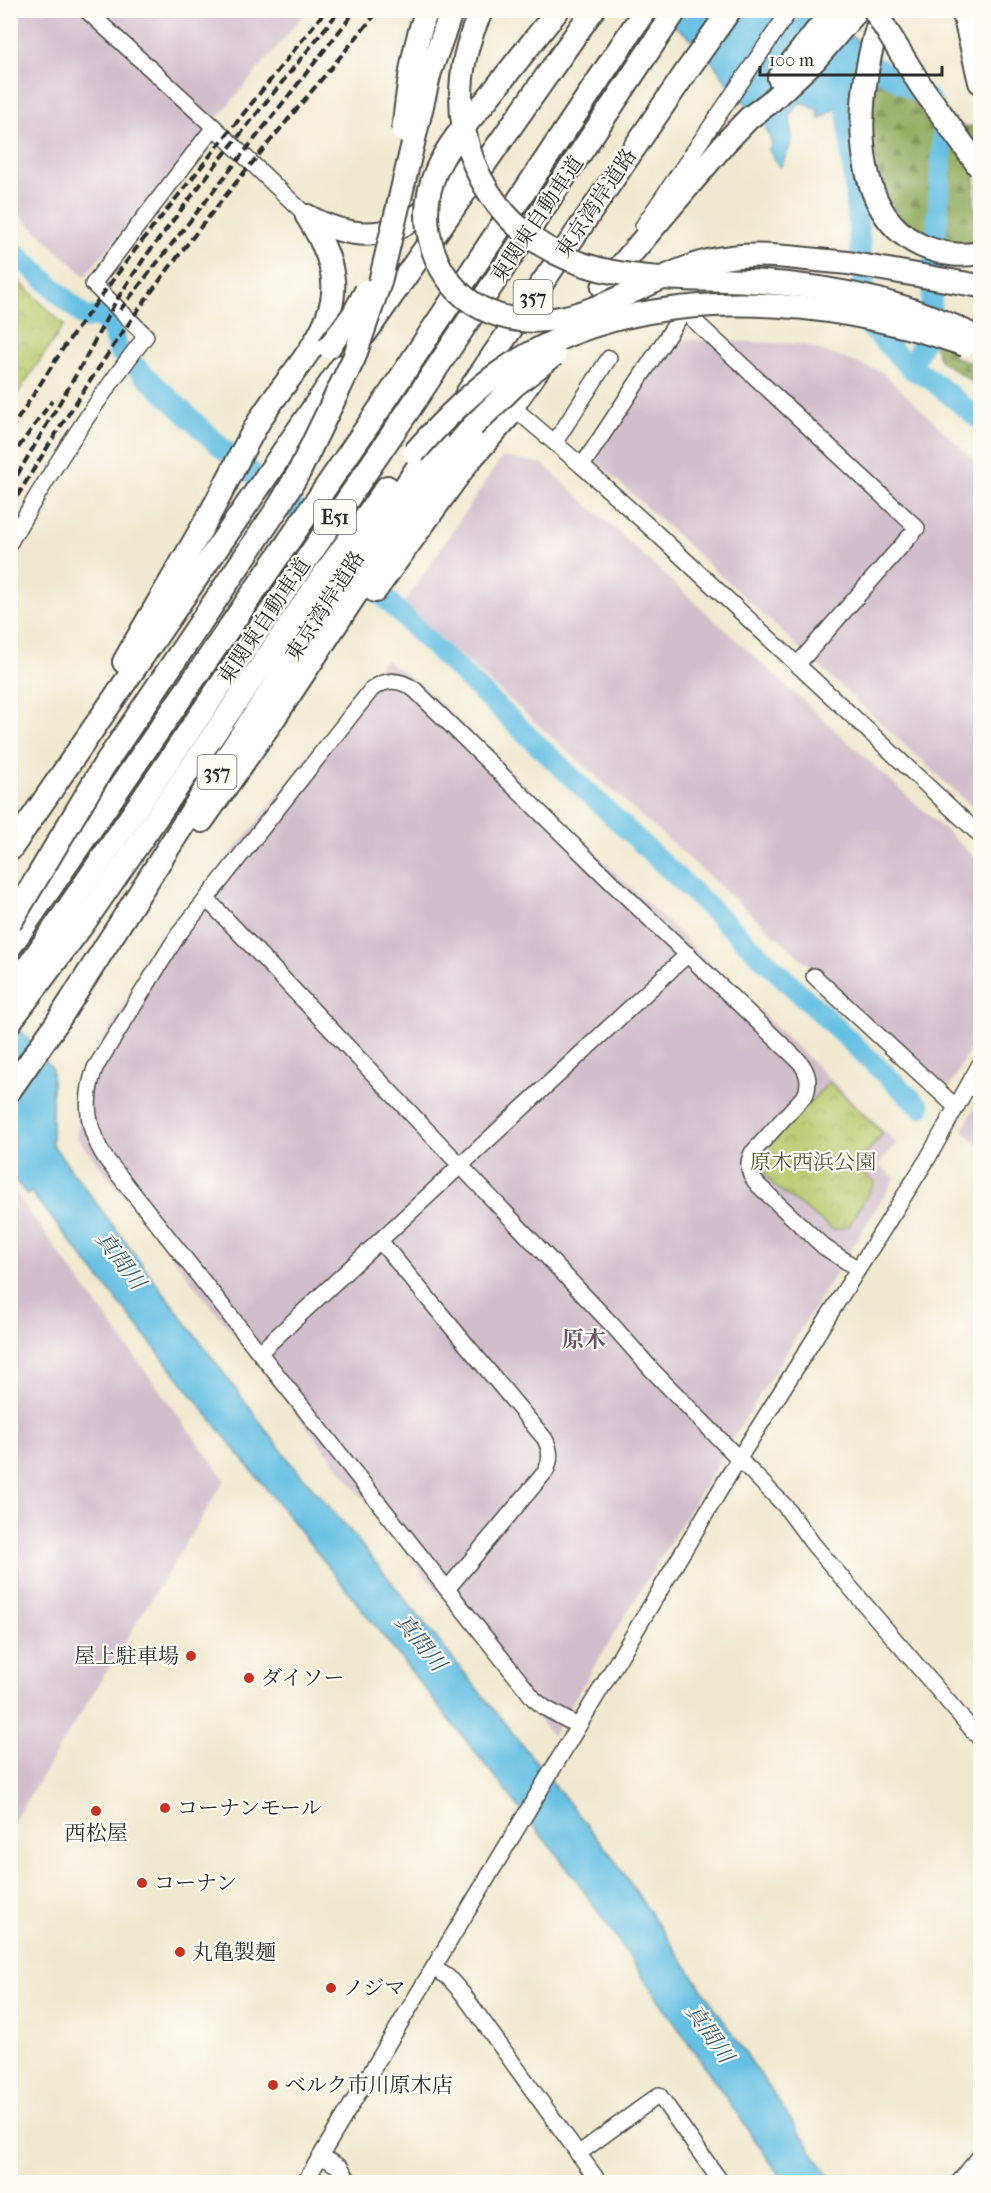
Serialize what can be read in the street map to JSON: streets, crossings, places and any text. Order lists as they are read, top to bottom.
{
  "streets": {
    "highway": [
      "東京湾岸道路",
      "東関東自動車道",
      "357",
      "E51"
    ]
  },
  "districts": ["原木"],
  "water": ["真間川"],
  "parks": ["原木西浜公園"],
  "places": [
    "屋上駐車場",
    "ダイソー",
    "コーナンモール",
    "西松屋",
    "コーナン",
    "丸亀製麺",
    "ノジマ",
    "ベルク市川原木店"
  ],
  "scale_bar": "100 m"
}
